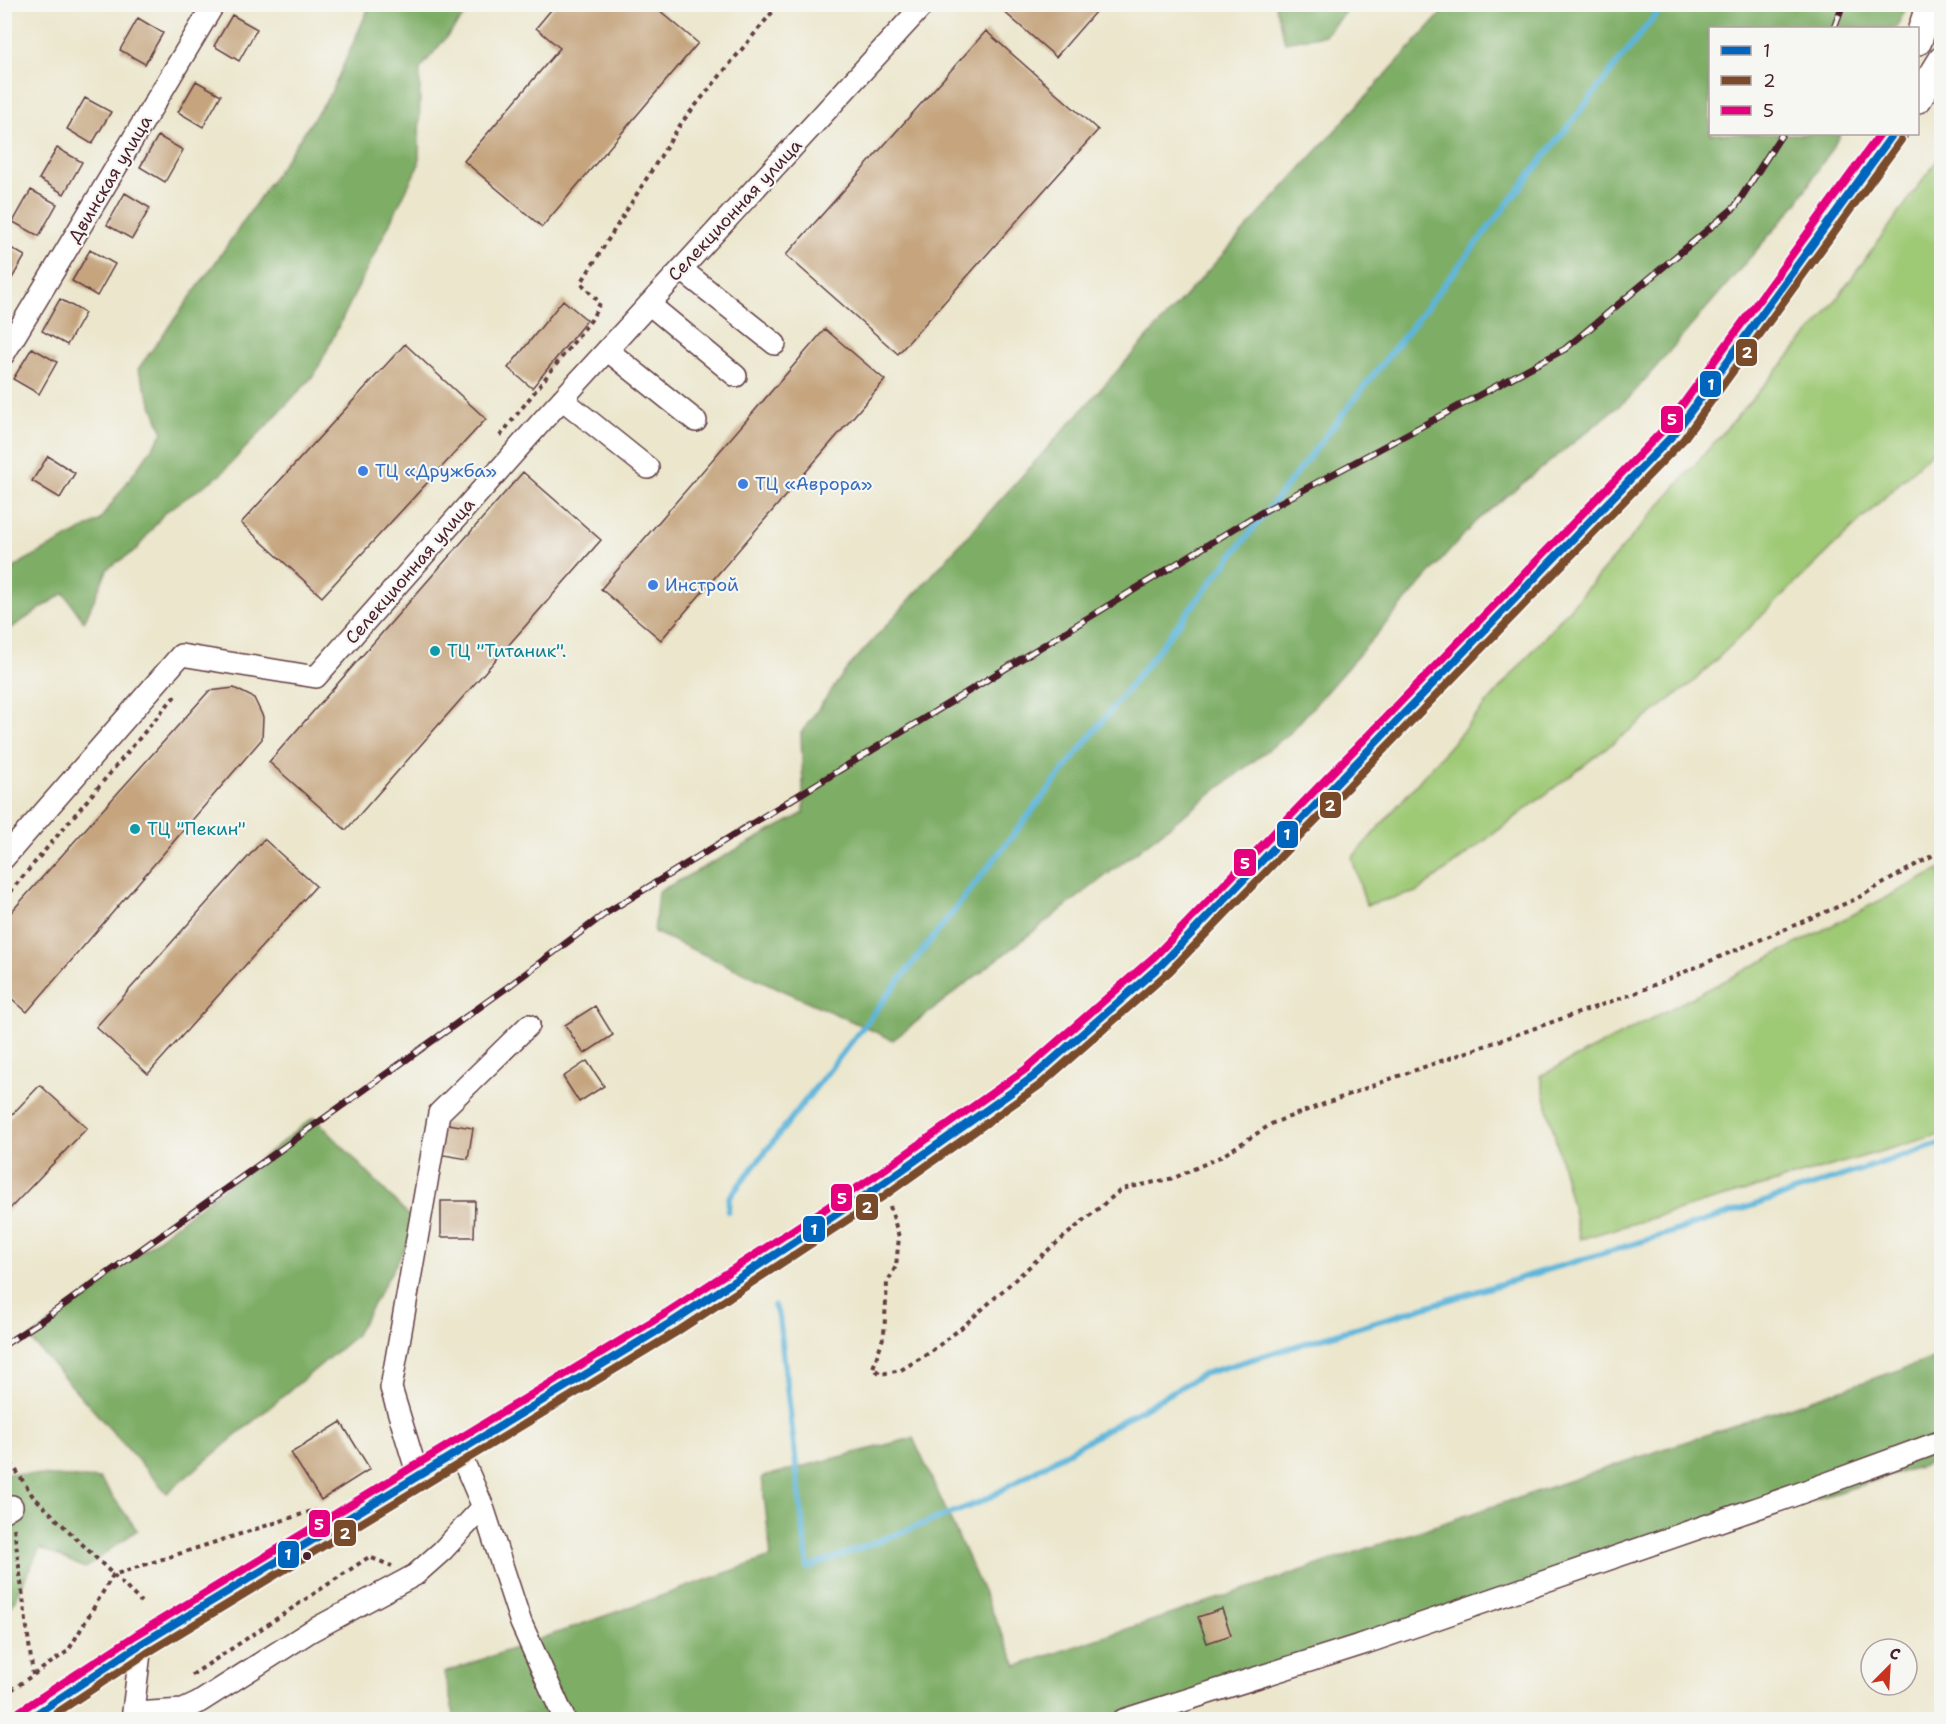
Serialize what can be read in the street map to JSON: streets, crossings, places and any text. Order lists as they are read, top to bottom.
{
  "streets": {
    "street": ["Двинская улица", "Селекционная улица"]
  },
  "places": [
    "ТЦ «Дружба»",
    "ТЦ «Аврора»",
    "Инстрой",
    "ТЦ \"Титаник\".",
    "ТЦ \"Пекин\""
  ],
  "lines": ["transit line 1", "transit line 5", "transit line 2"],
  "legend": ["1", "2", "5"],
  "north": "top right"
}
